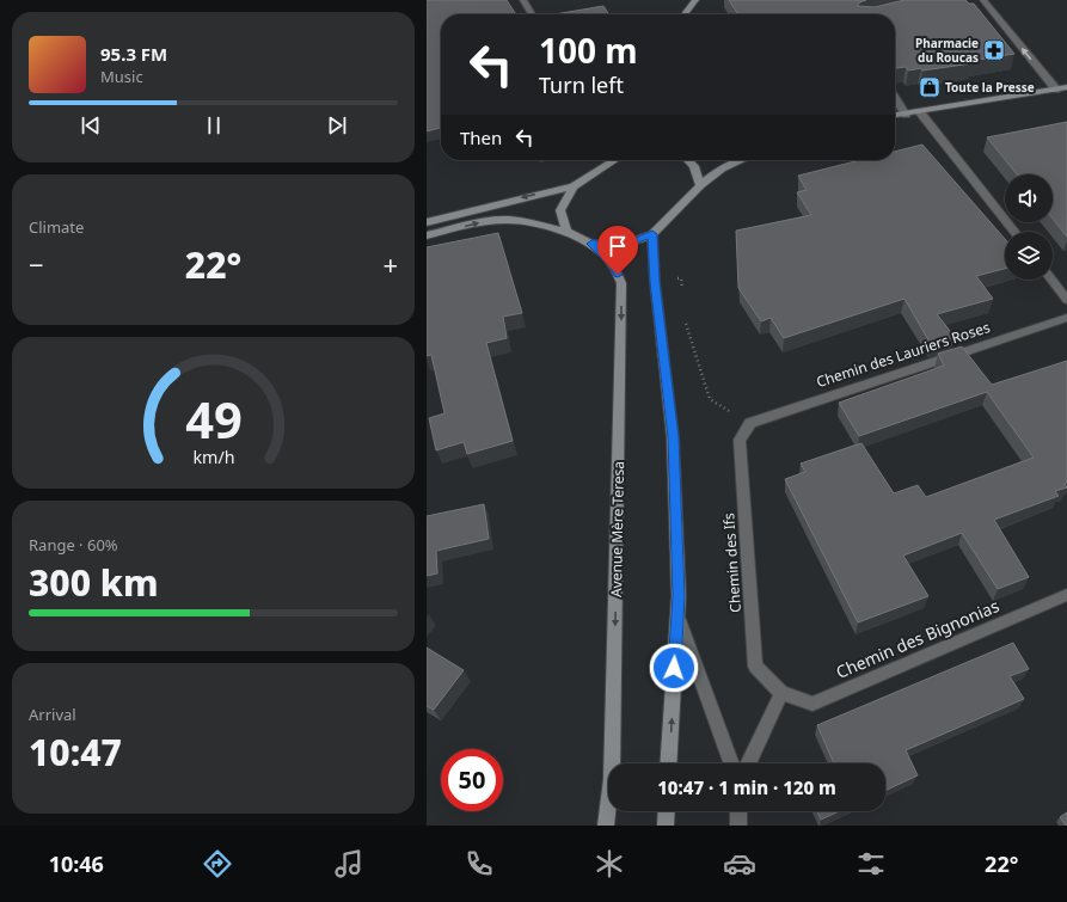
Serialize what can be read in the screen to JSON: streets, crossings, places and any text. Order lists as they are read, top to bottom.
{
  "streets": {
    "main road": ["Avenue Mère Teresa"],
    "street": ["Chemin des Lauriers Roses", "Chemin des Ifs", "Chemin des Bignonias"]
  },
  "crossings": [
    ["Chemin des Lauriers Roses", "Chemin des Ifs"],
    ["Chemin des Ifs", "Chemin des Bignonias"]
  ],
  "places": {
    "pharmacy": ["Pharmacie du Roucas"],
    "shop": ["Toute la Presse"]
  },
  "page": {
    "turn": ["100 m", "Turn left"],
    "song": ["95.3 FM", "Music"],
    "then": "Then",
    "tile": [
      "Climate",
      ["Range · 60%", "300 km"],
      ["Arrival", "10:47"]
    ],
    "heat": ["−", "22°", "+"],
    "limit": "50",
    "trip": "10:47 · 1 min · 120 m",
    "tabs": ["10:46", "22°"],
    "gauge": ["49", "km/h"]
  }
}
